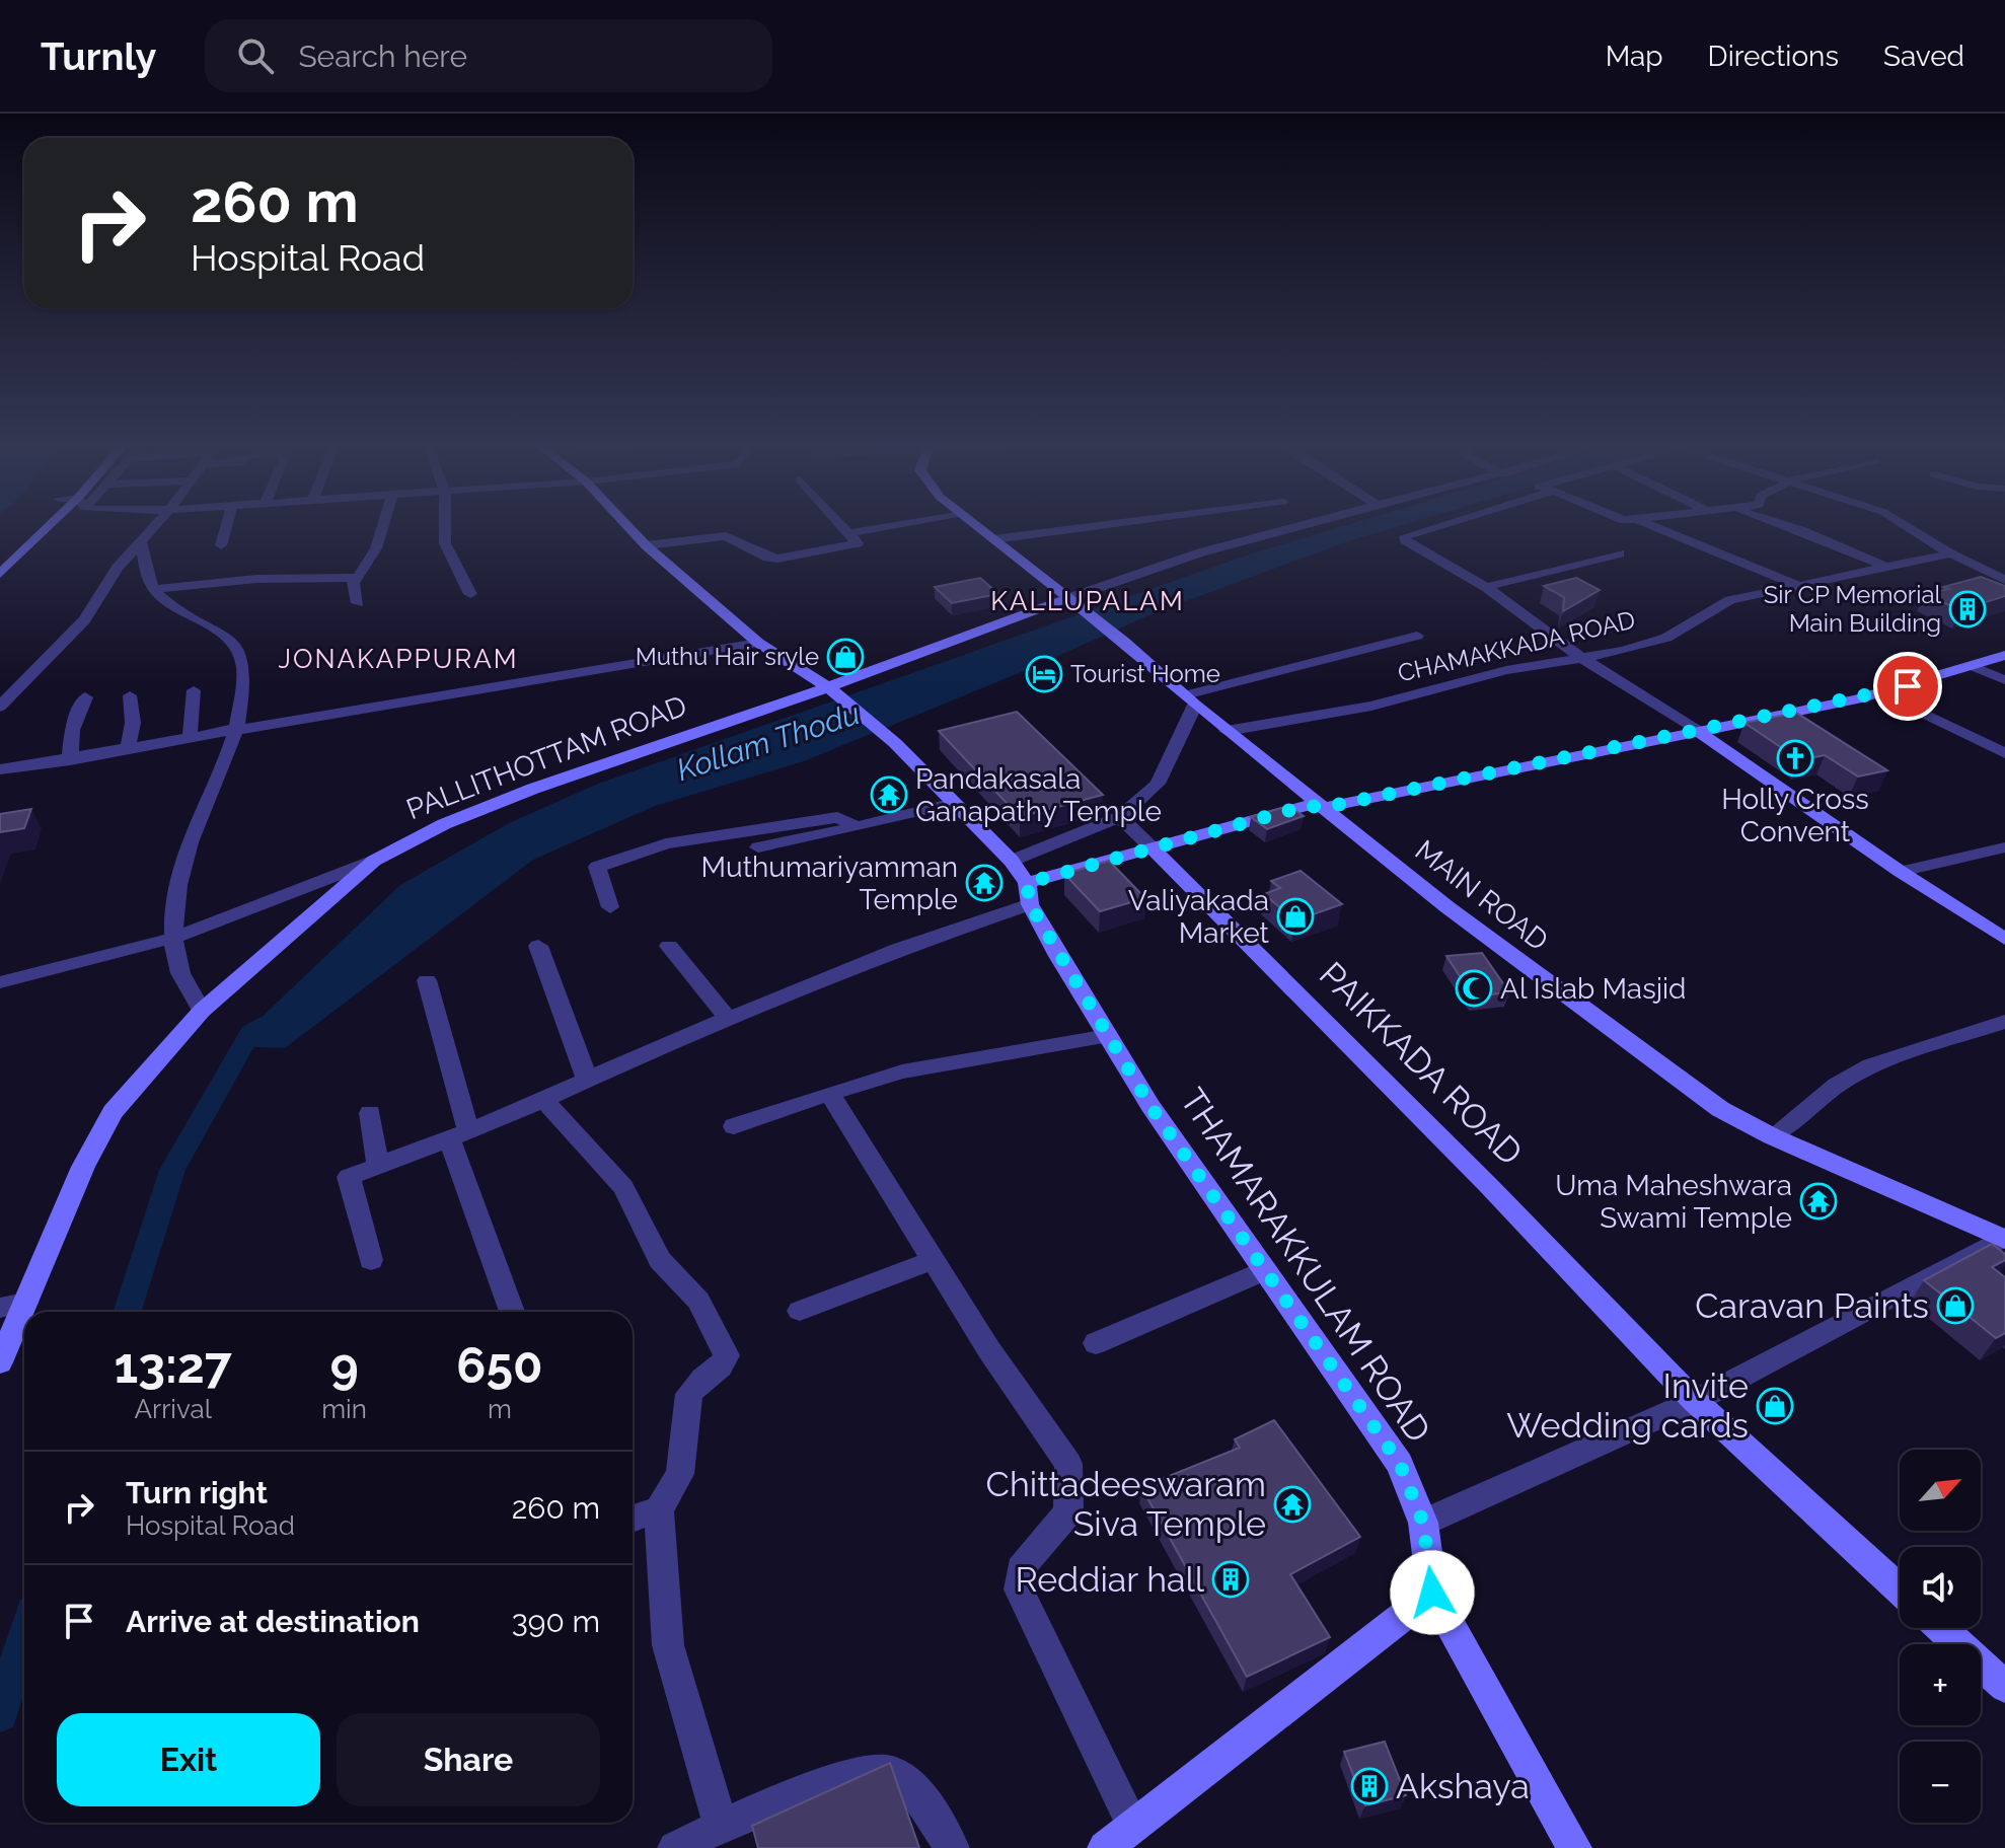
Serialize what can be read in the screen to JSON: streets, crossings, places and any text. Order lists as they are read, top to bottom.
{
  "streets": {
    "street": [
      "CHAMAKKADA ROAD",
      "PALLITHOTTAM ROAD",
      "MAIN ROAD",
      "PAIKKADA ROAD",
      "THAMARAKKULAM ROAD"
    ]
  },
  "crossings": [
    ["CHAMAKKADA ROAD", "MAIN ROAD"],
    ["PALLITHOTTAM ROAD", "MAIN ROAD"],
    ["PALLITHOTTAM ROAD", "THAMARAKKULAM ROAD"]
  ],
  "districts": ["KALLUPALAM", "JONAKAPPURAM"],
  "water": ["Kollam Thodu"],
  "places": {
    "building": ["Sir CP Memorial Main Building", "Reddiar hall", "Akshaya"],
    "shop": [
      "Muthu Hair sryle",
      "Valiyakada Market",
      "Caravan Paints",
      "Invite Wedding cards"
    ],
    "hotel": ["Tourist Home"],
    "church": ["Holly Cross Convent"],
    "temple": [
      "Pandakasala Ganapathy Temple",
      "Muthumariyamman Temple",
      "Uma Maheshwara Swami Temple",
      "Chittadeeswaram Siva Temple"
    ],
    "mosque": ["Al Islab Masjid"]
  },
  "north": "top right",
  "page": {
    "header": "Turnly",
    "search": "Search here",
    "nav": ["Map", "Directions", "Saved"],
    "turn": ["260 m", "Hospital Road"],
    "eta": [
      "13:27",
      "Arrival",
      "9",
      "min",
      "650",
      "m"
    ],
    "map_buttons": ["+", "−"],
    "list": [
      {
        "name": "Turn right",
        "note": "Hospital Road",
        "value": "260 m"
      },
      {
        "name": "Arrive at destination",
        "value": "390 m"
      }
    ],
    "buttons": ["Exit", "Share"]
  }
}
